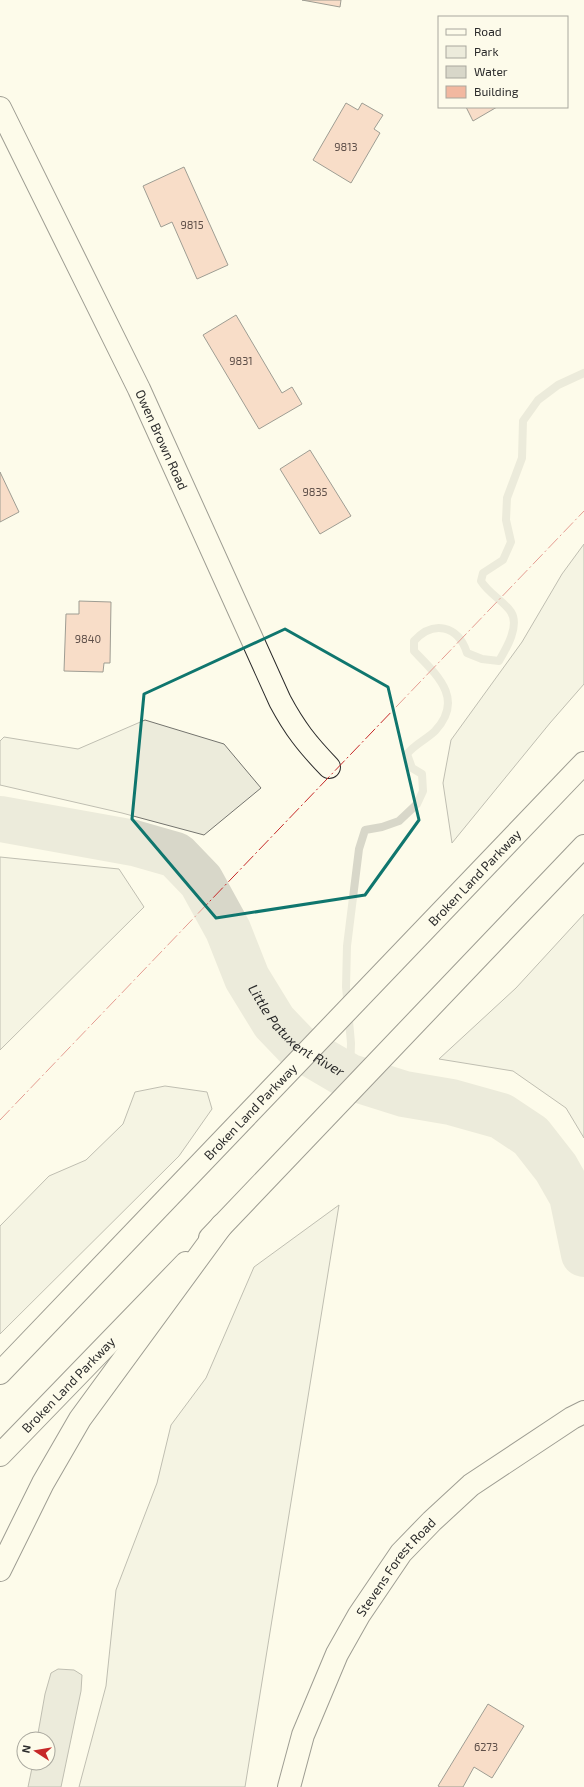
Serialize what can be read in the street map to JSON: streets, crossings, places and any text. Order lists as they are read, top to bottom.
{
  "streets": {
    "main road": ["Owen Brown Road", "Broken Land Parkway", "Stevens Forest Road"]
  },
  "water": ["Little Patuxent River"],
  "house_numbers": [
    "9813",
    "9815",
    "9831",
    "9835",
    "9840",
    "6273"
  ],
  "legend": [
    "Road",
    "Park",
    "Water",
    "Building"
  ],
  "north": "left"
}
